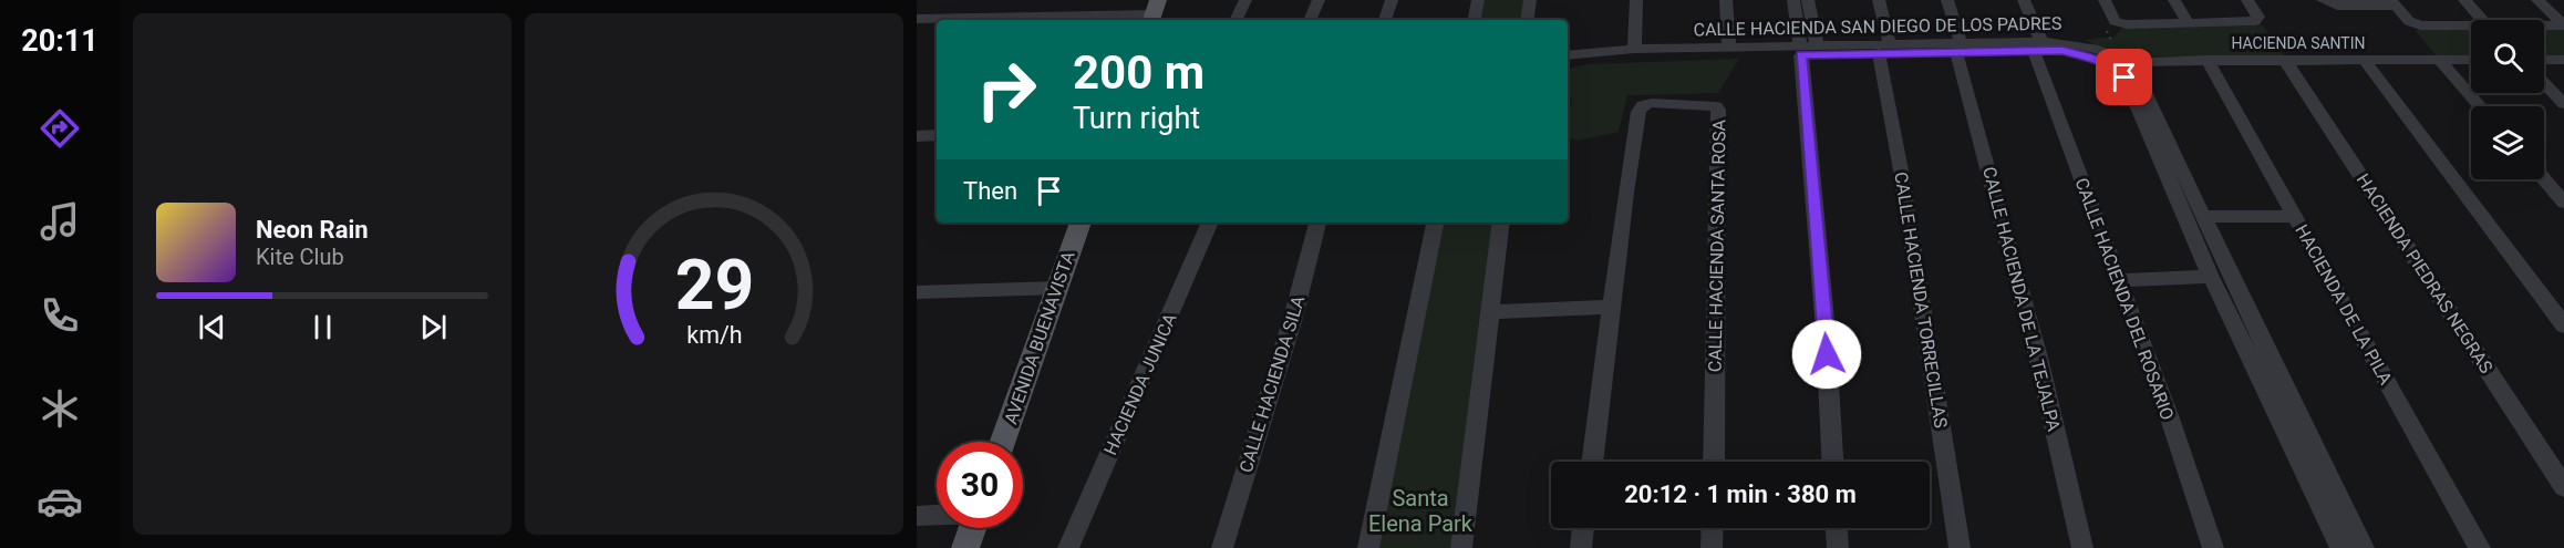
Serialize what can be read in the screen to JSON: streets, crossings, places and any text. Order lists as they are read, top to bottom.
{
  "streets": {
    "main road": ["AVENIDA BUENAVISTA"],
    "street": [
      "CALLE HACIENDA SAN DIEGO DE LOS PADRES",
      "HACIENDA SANTIN",
      "CALLE HACIENDA SANTA ROSA",
      "HACIENDA PIEDRAS NEGRAS",
      "CALLE HACIENDA DE LA TEJALPA",
      "CALLE HACIENDA DEL ROSARIO",
      "CALLE HACIENDA TORRECILLAS",
      "HACIENDA DE LA PILA",
      "HACIENDA JUNICA",
      "CALLE HACIENDA SILA"
    ]
  },
  "crossings": [
    ["CALLE HACIENDA SAN DIEGO DE LOS PADRES", "HACIENDA SANTIN"],
    ["CALLE HACIENDA SAN DIEGO DE LOS PADRES", "CALLE HACIENDA DE LA TEJALPA"],
    ["CALLE HACIENDA SAN DIEGO DE LOS PADRES", "CALLE HACIENDA DEL ROSARIO"],
    ["CALLE HACIENDA SAN DIEGO DE LOS PADRES", "CALLE HACIENDA TORRECILLAS"],
    ["HACIENDA SANTIN", "HACIENDA PIEDRAS NEGRAS"],
    ["HACIENDA SANTIN", "HACIENDA DE LA PILA"]
  ],
  "parks": ["Santa Elena Park"],
  "page": {
    "tabs": "20:11",
    "turn": ["200 m", "Turn right"],
    "then": "Then",
    "song": ["Neon Rain", "Kite Club"],
    "limit": "30",
    "trip": "20:12 · 1 min · 380 m",
    "gauge": ["29", "km/h"]
  }
}
